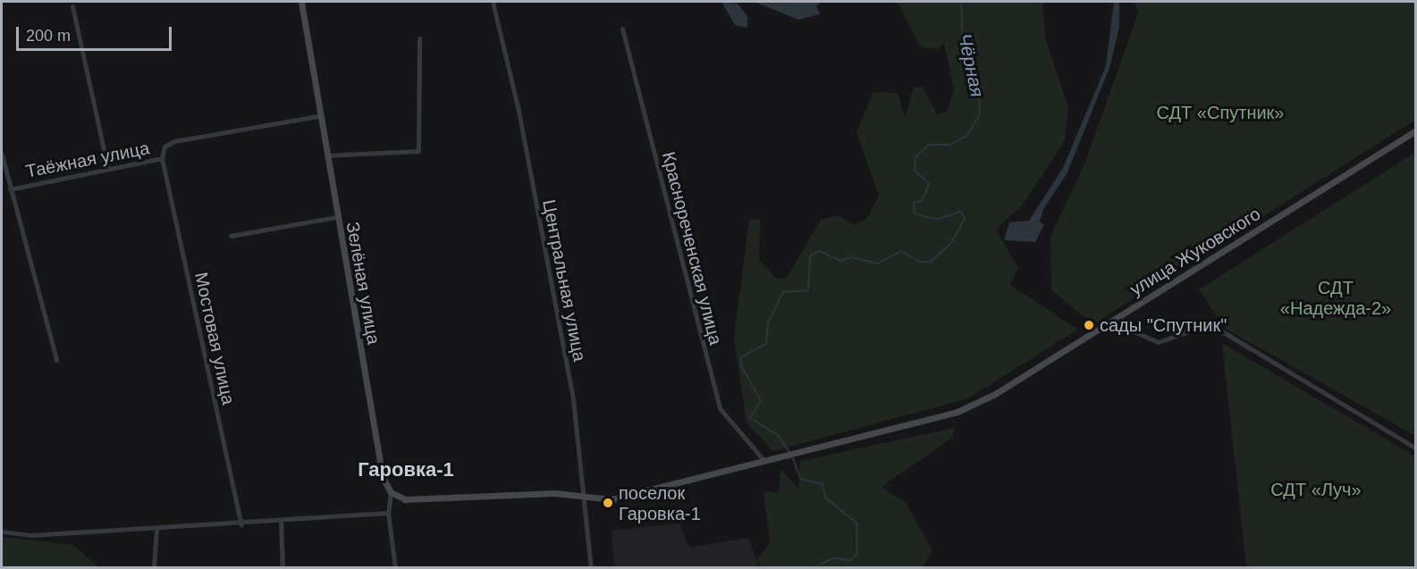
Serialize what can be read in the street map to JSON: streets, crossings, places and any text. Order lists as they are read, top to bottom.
{
  "streets": {
    "main road": ["улица Жуковского", "Зелёная улица"],
    "street": [
      "Таёжная улица",
      "Краснореченская улица",
      "Центральная улица",
      "Мостовая улица"
    ]
  },
  "crossings": [
    ["Таёжная улица", "Зелёная улица"],
    ["Таёжная улица", "Мостовая улица"],
    ["Краснореченская улица", "улица Жуковского"],
    ["улица Жуковского", "Центральная улица"],
    ["улица Жуковского", "Зелёная улица"]
  ],
  "districts": ["Гаровка-1"],
  "water": ["Чёрная"],
  "parks": ["СДТ «Спутник»", "СДТ «Надежда-2»", "СДТ «Луч»"],
  "places": ["сады \"Спутник\"", "поселок Гаровка-1"],
  "scale_bar": "200 m"
}
